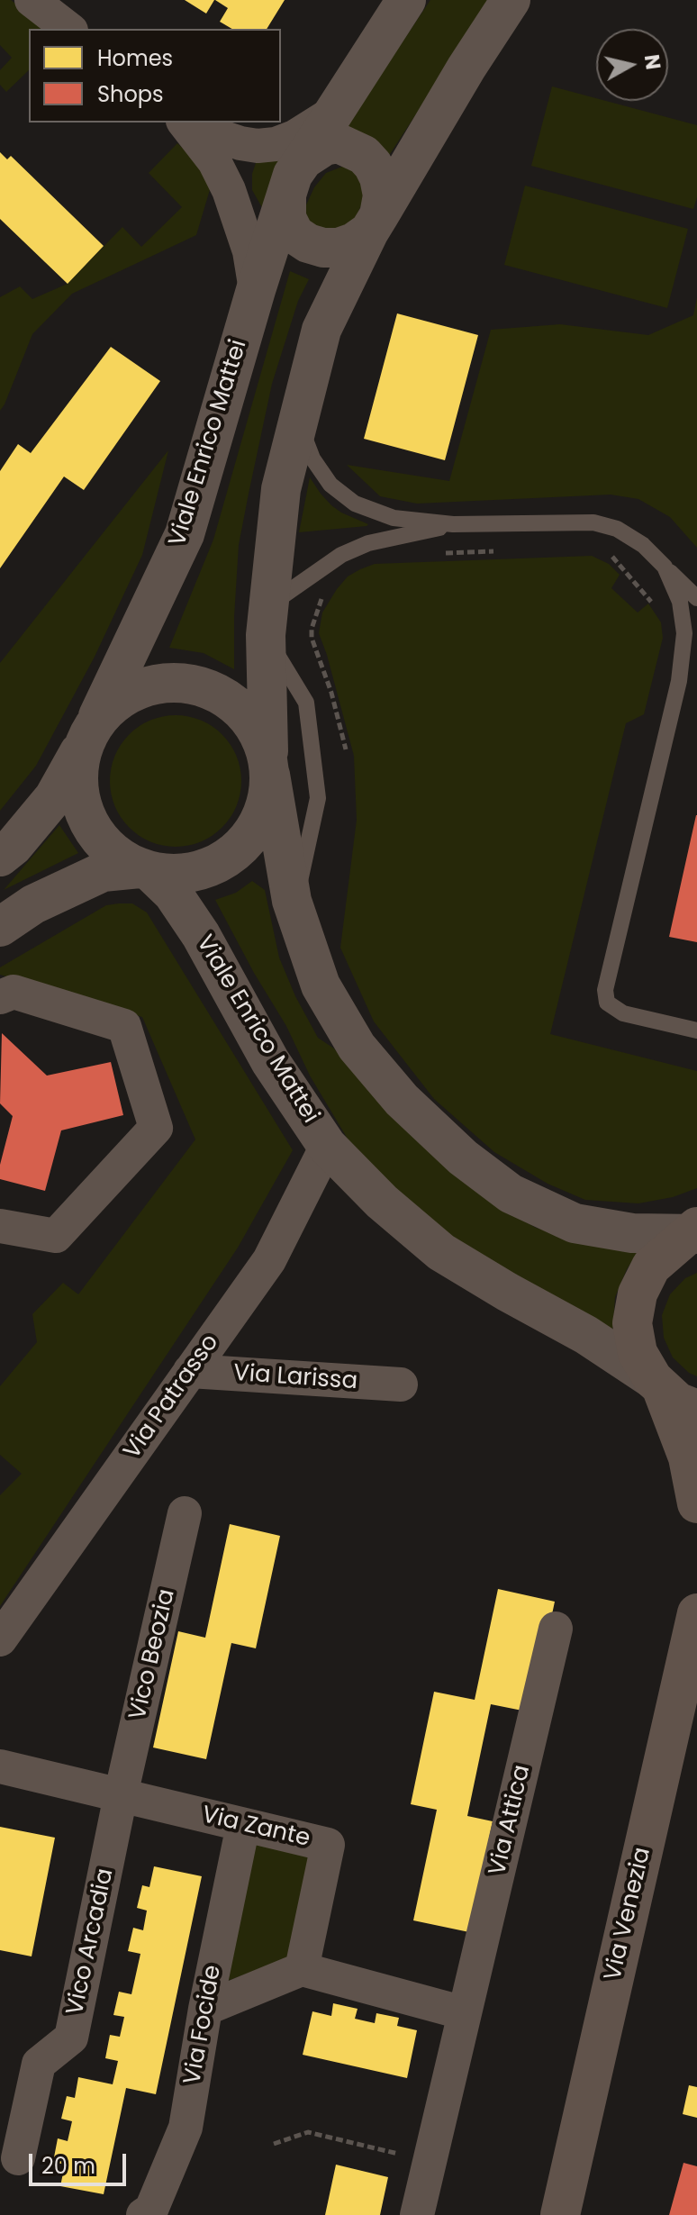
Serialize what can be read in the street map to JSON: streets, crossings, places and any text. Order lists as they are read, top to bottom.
{
  "streets": {
    "main road": ["Via Venezia"],
    "street": [
      "Viale Enrico Mattei",
      "Via Larissa",
      "Via Patrasso",
      "Vico Beozia",
      "Via Attica",
      "Via Zante",
      "Vico Arcadia",
      "Via Focide"
    ]
  },
  "crossings": [
    ["Viale Enrico Mattei", "Via Patrasso"],
    ["Via Larissa", "Via Patrasso"],
    ["Vico Beozia", "Via Zante"],
    ["Vico Beozia", "Vico Arcadia"],
    ["Via Zante", "Vico Arcadia"],
    ["Via Zante", "Via Focide"]
  ],
  "legend": ["Homes", "Shops"],
  "scale_bar": "20 m",
  "north": "right"
}
